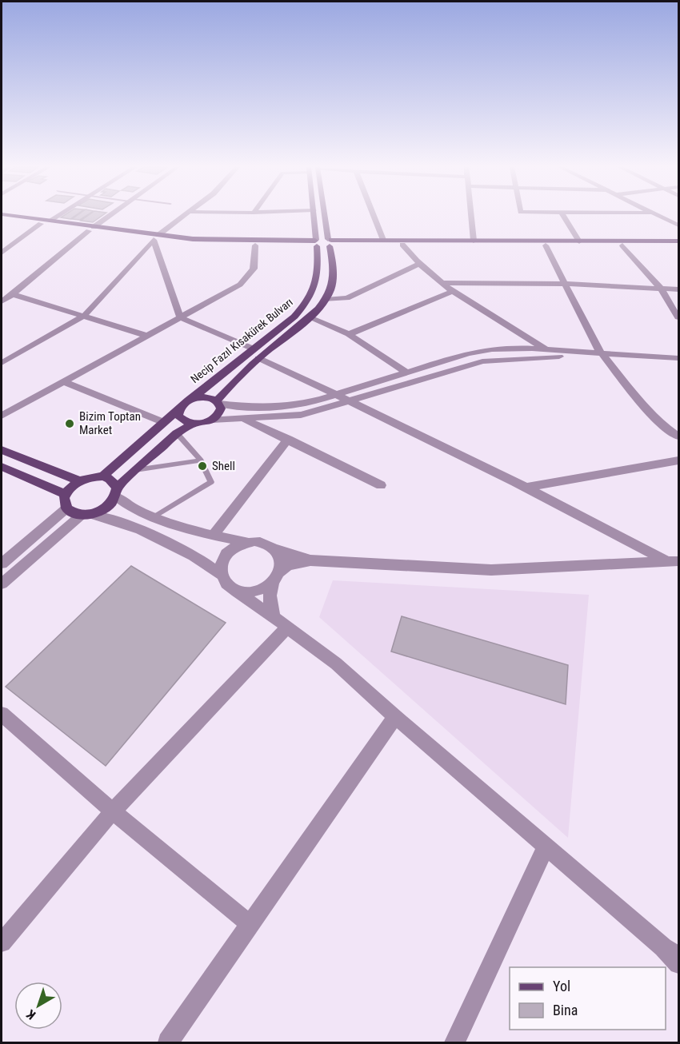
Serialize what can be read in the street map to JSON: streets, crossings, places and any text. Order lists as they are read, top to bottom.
{
  "streets": {
    "main road": ["Necip Fazıl Kısakürek Bulvarı"]
  },
  "places": ["Bizim Toptan Market", "Shell"],
  "legend": ["Yol", "Bina"],
  "north": "bottom left"
}
